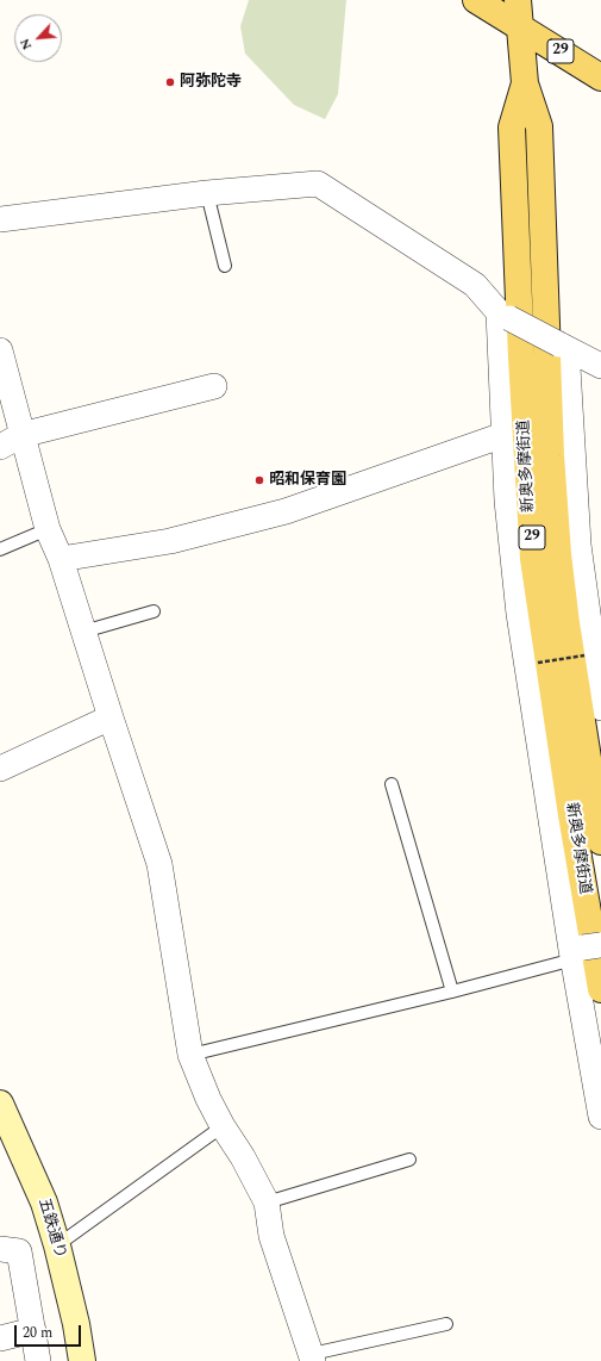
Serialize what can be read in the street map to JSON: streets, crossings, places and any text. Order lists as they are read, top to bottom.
{
  "streets": {
    "main road": ["29", "新奥多摩街道"],
    "street": ["五鉄通り"]
  },
  "crossings": [
    ["29", "新奥多摩街道"]
  ],
  "places": ["阿弥陀寺", "昭和保育園"],
  "scale_bar": "20 m",
  "north": "bottom left"
}
